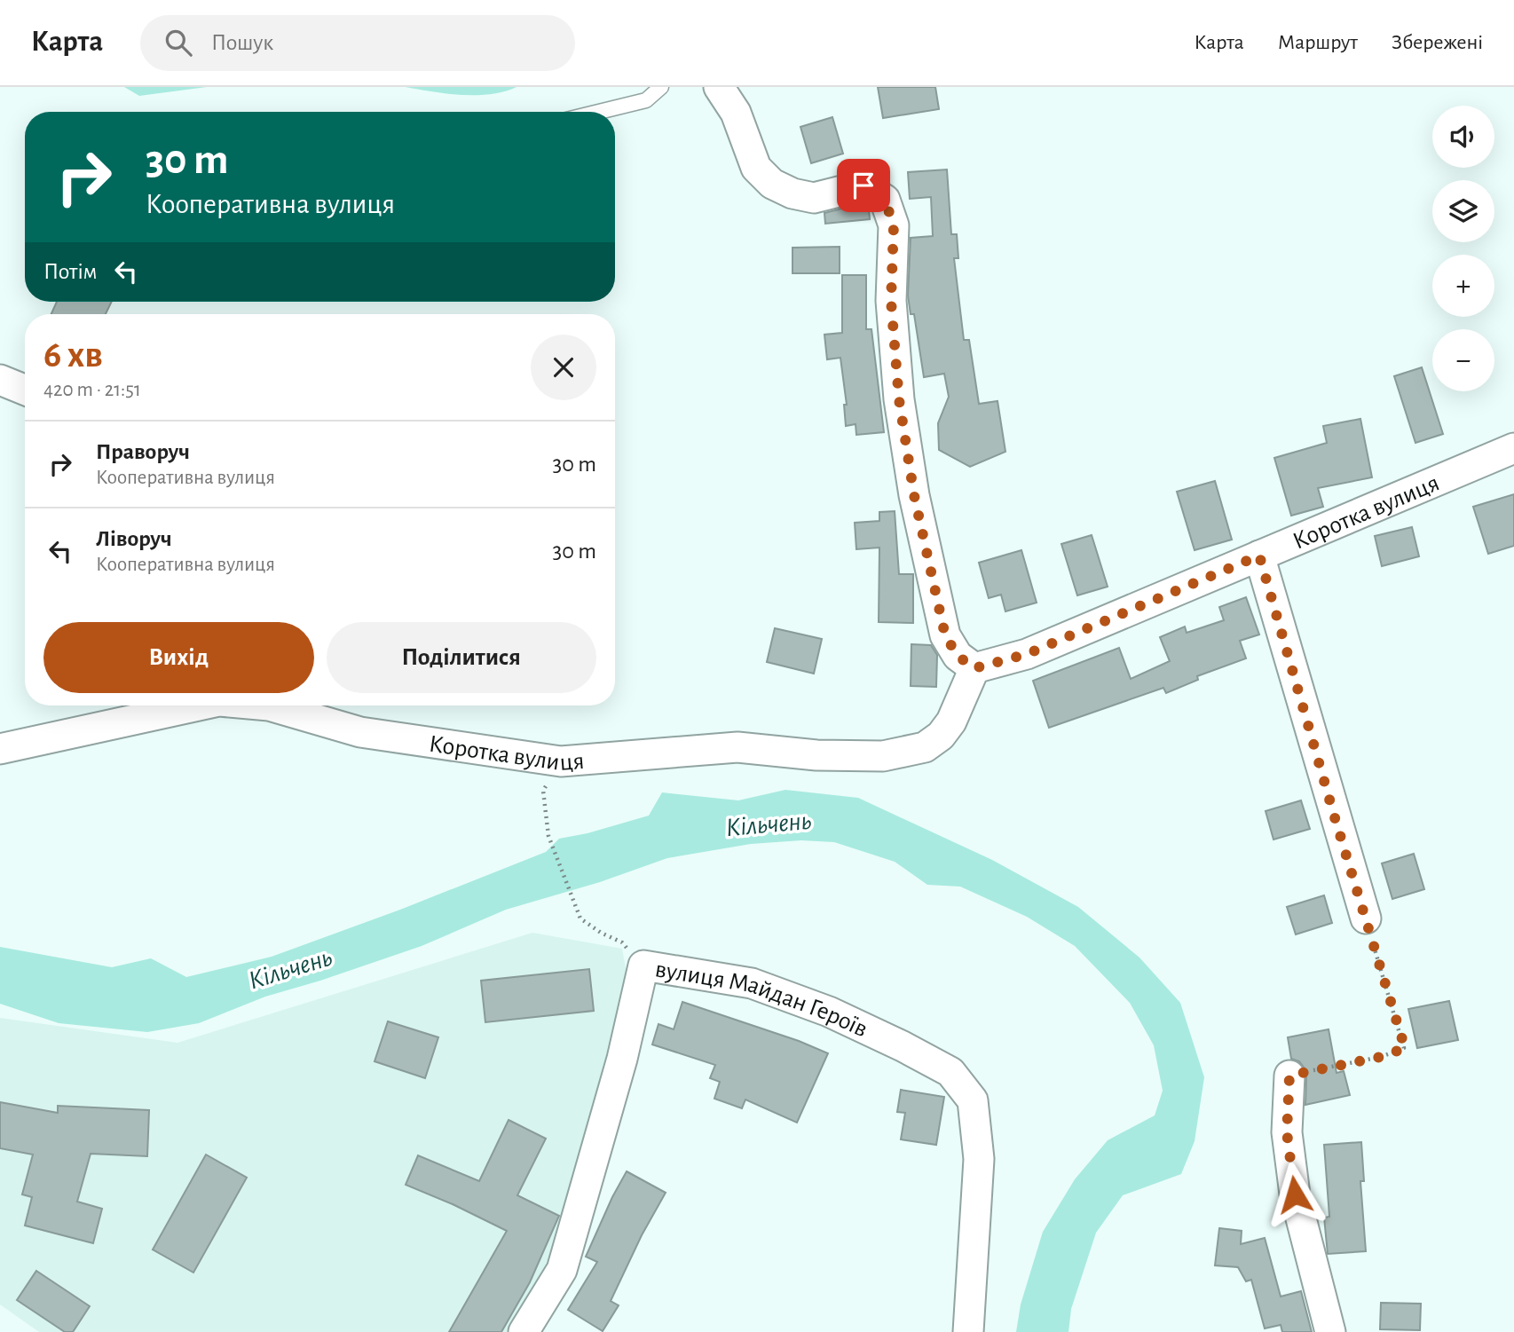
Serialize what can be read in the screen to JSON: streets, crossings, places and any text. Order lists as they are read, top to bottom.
{
  "streets": {
    "street": ["Коротка вулиця", "вулиця Майдан Героїв"]
  },
  "water": ["Кільчень"],
  "page": {
    "header": "Карта",
    "search": "Пошук",
    "nav": ["Карта", "Маршрут", "Збережені"],
    "map_buttons": ["+", "−"],
    "turn": ["30 m", "Кооперативна вулиця"],
    "then": "Потім",
    "heading": ["6 хв", "420 m · 21:51"],
    "list": [
      {
        "name": "Праворуч",
        "note": "Кооперативна вулиця",
        "value": "30 m"
      },
      {
        "name": "Ліворуч",
        "note": "Кооперативна вулиця",
        "value": "30 m"
      }
    ],
    "buttons": ["Вихід", "Поділитися"]
  }
}
